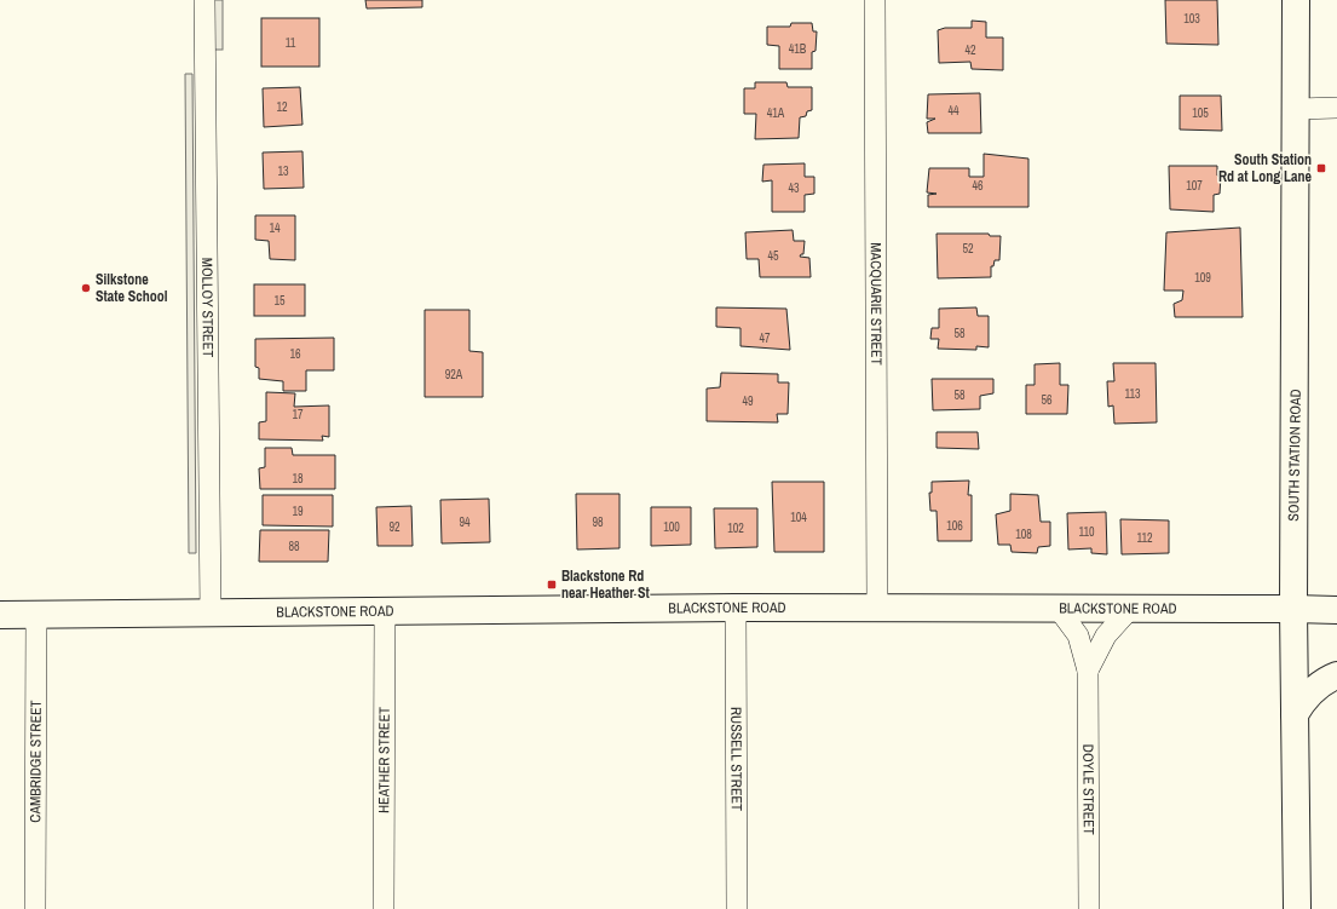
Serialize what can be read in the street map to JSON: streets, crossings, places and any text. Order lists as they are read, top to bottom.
{
  "streets": {
    "main road": ["SOUTH STATION ROAD", "BLACKSTONE ROAD"],
    "street": [
      "MACQUARIE STREET",
      "MOLLOY STREET",
      "RUSSELL STREET",
      "HEATHER STREET",
      "CAMBRIDGE STREET",
      "DOYLE STREET"
    ]
  },
  "crossings": [
    ["MACQUARIE STREET", "BLACKSTONE ROAD"],
    ["MOLLOY STREET", "BLACKSTONE ROAD"],
    ["SOUTH STATION ROAD", "BLACKSTONE ROAD"],
    ["BLACKSTONE ROAD", "RUSSELL STREET"],
    ["BLACKSTONE ROAD", "HEATHER STREET"],
    ["BLACKSTONE ROAD", "CAMBRIDGE STREET"],
    ["BLACKSTONE ROAD", "DOYLE STREET"]
  ],
  "places": {
    "transit": ["South Station Rd at Long Lane", "Blackstone Rd near Heather St"],
    "other": ["Silkstone State School"]
  },
  "house_numbers": [
    "103",
    "11",
    "41B",
    "42",
    "12",
    "44",
    "41A",
    "105",
    "13",
    "46",
    "107",
    "43",
    "14",
    "52",
    "45",
    "109",
    "15",
    "58",
    "47",
    "16",
    "92A",
    "113",
    "58",
    "56",
    "49",
    "17",
    "18",
    "19",
    "104",
    "94",
    "98",
    "106",
    "92",
    "100",
    "102",
    "110",
    "108",
    "112",
    "88"
  ]
}
